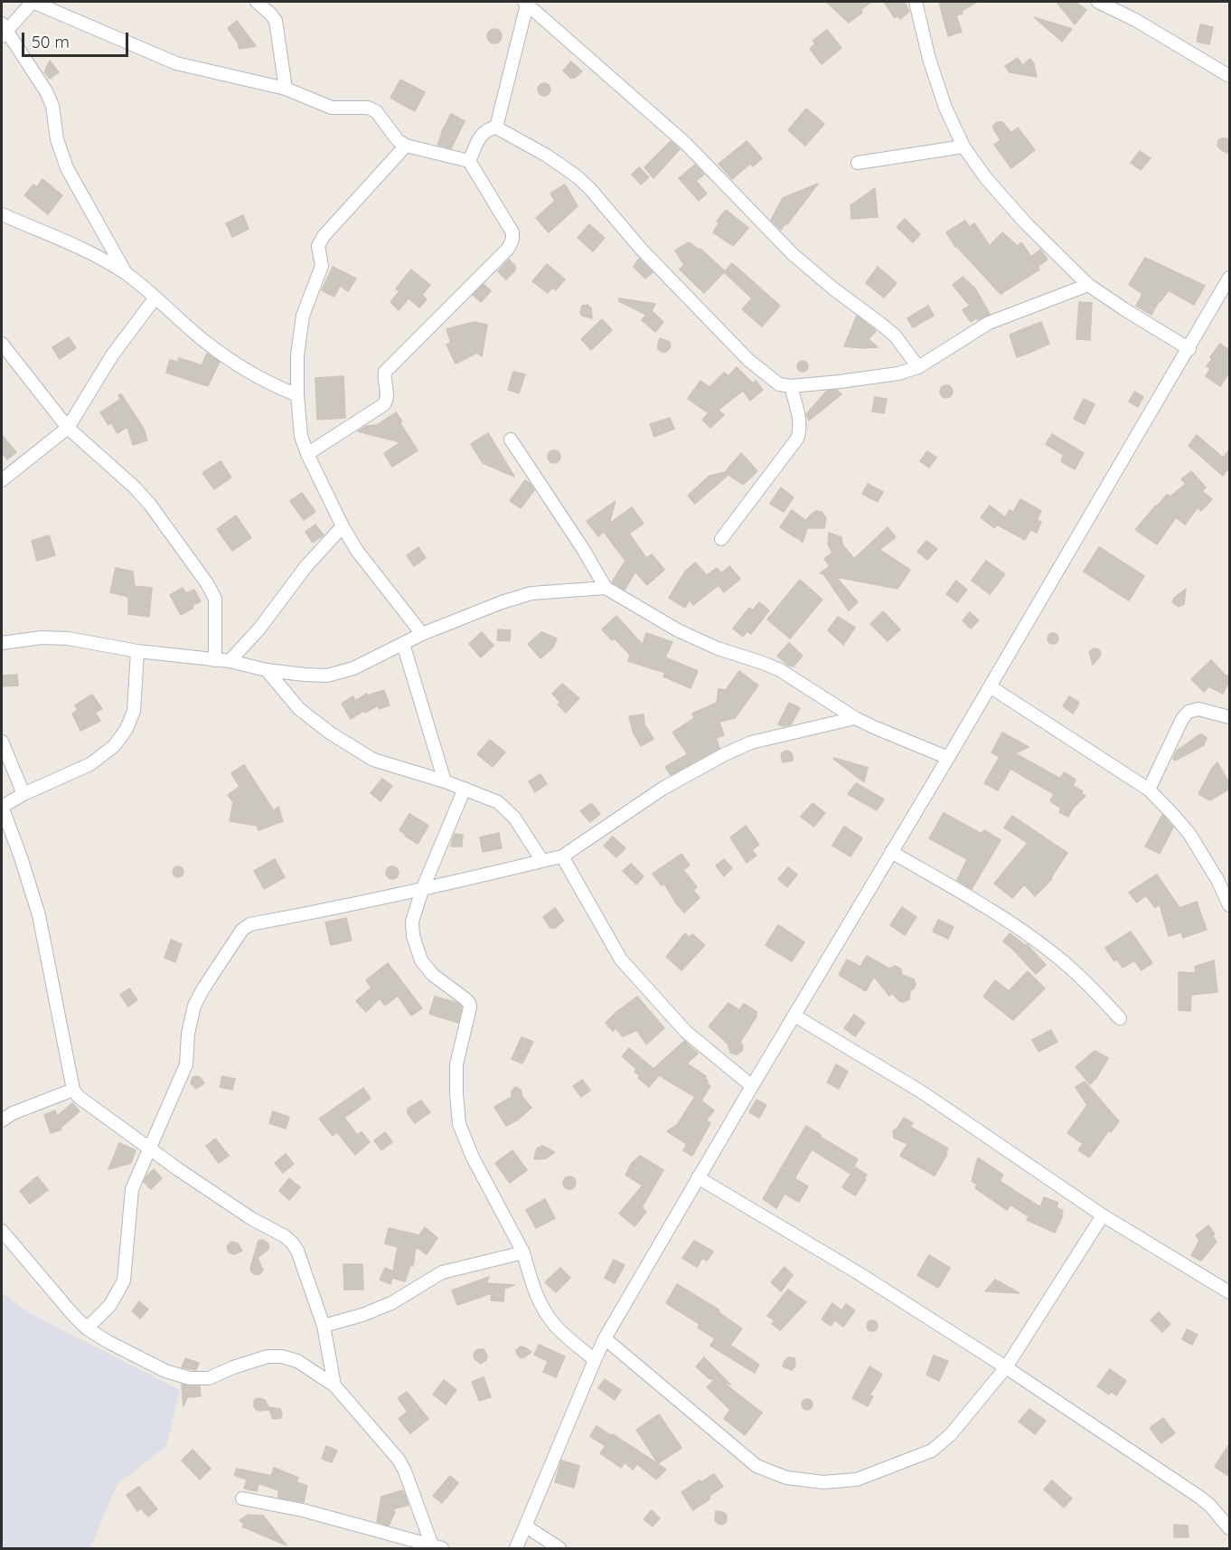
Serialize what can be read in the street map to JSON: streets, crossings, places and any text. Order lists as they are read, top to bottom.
{
  "scale_bar": "50 m"
}
